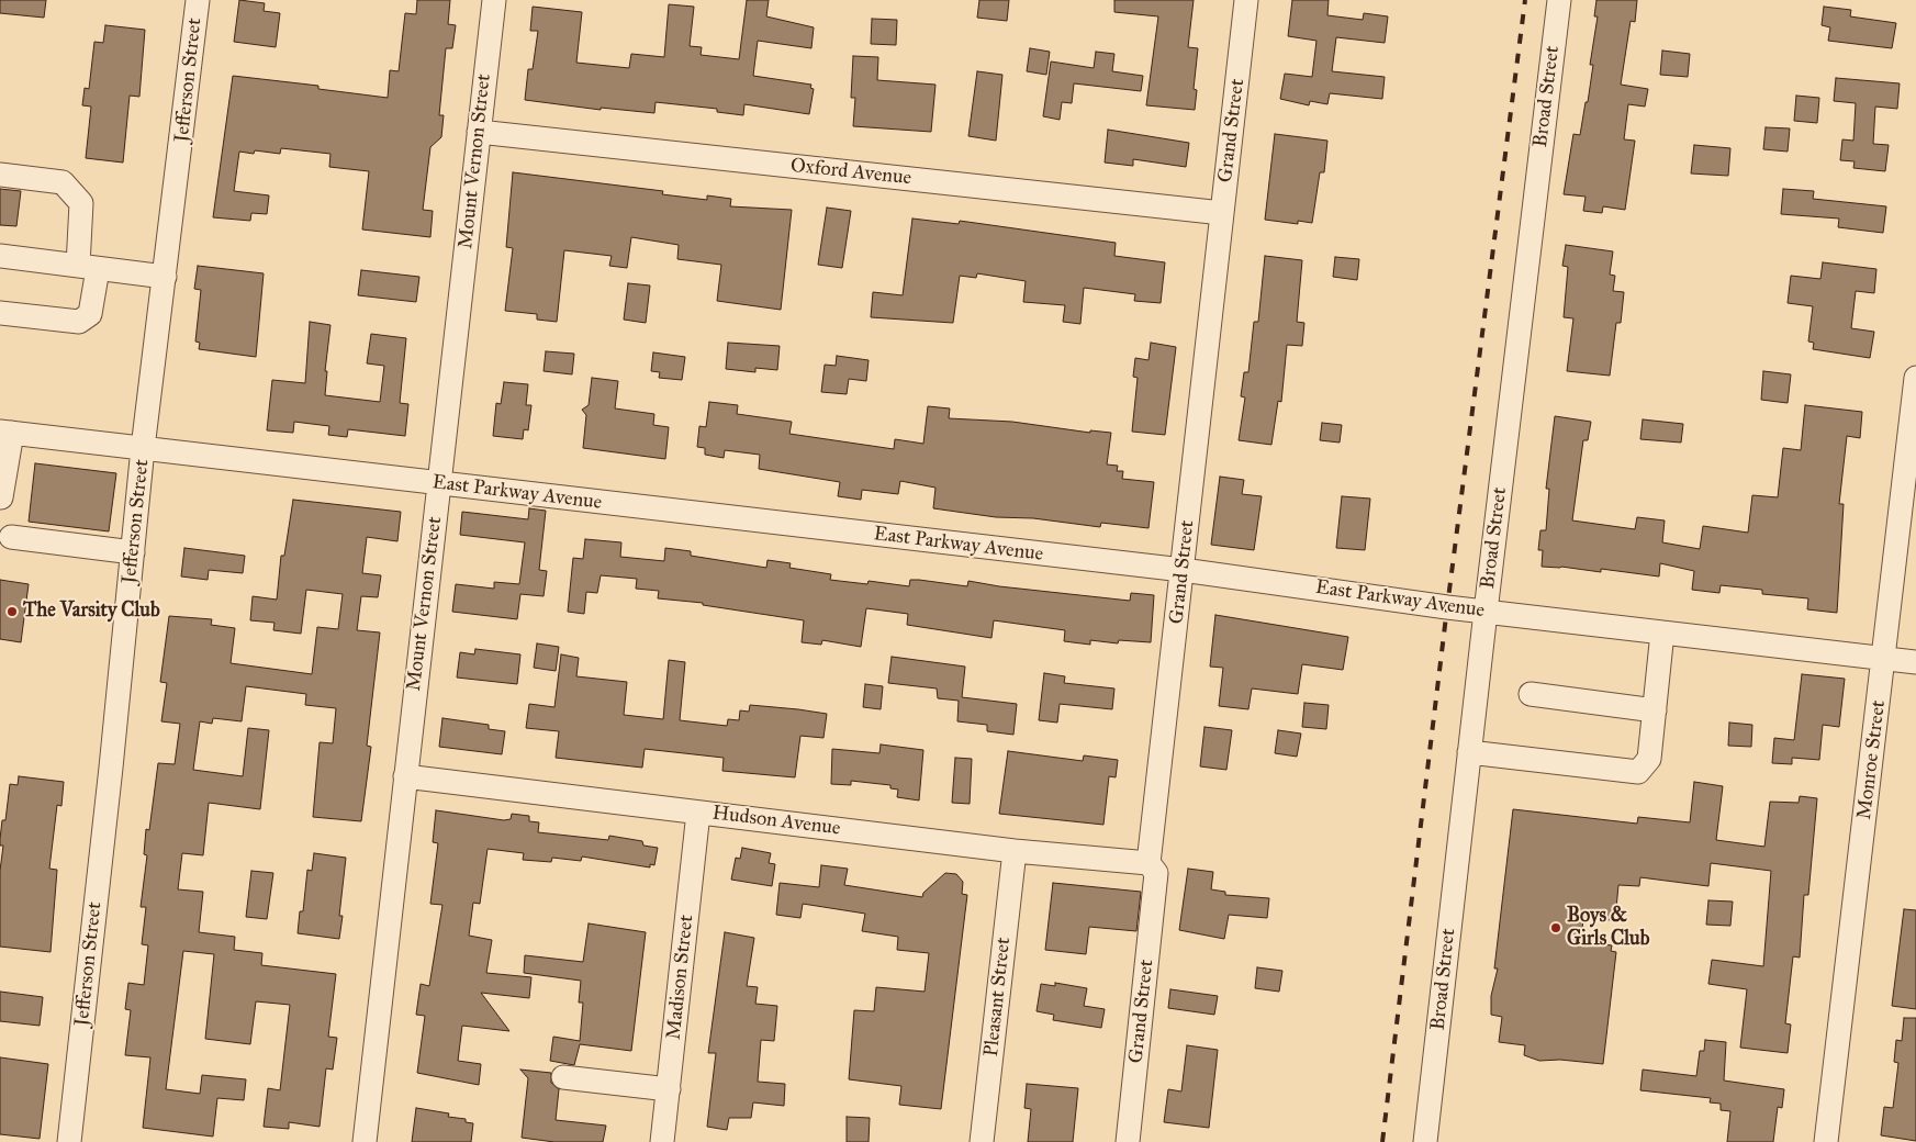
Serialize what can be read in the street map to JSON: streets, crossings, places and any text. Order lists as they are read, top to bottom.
{
  "streets": {
    "street": [
      "Jefferson Street",
      "Broad Street",
      "Grand Street",
      "Mount Vernon Street",
      "Oxford Avenue",
      "East Parkway Avenue",
      "Monroe Street",
      "Hudson Avenue",
      "Madison Street",
      "Pleasant Street"
    ]
  },
  "crossings": [
    ["Jefferson Street", "East Parkway Avenue"],
    ["Broad Street", "East Parkway Avenue"],
    ["Grand Street", "Oxford Avenue"],
    ["Grand Street", "East Parkway Avenue"],
    ["Grand Street", "Hudson Avenue"],
    ["Mount Vernon Street", "Oxford Avenue"],
    ["Mount Vernon Street", "East Parkway Avenue"],
    ["Mount Vernon Street", "Hudson Avenue"],
    ["East Parkway Avenue", "Monroe Street"],
    ["Hudson Avenue", "Madison Street"],
    ["Hudson Avenue", "Pleasant Street"]
  ],
  "places": ["The Varsity Club", "Boys & Girls Club"]
}
